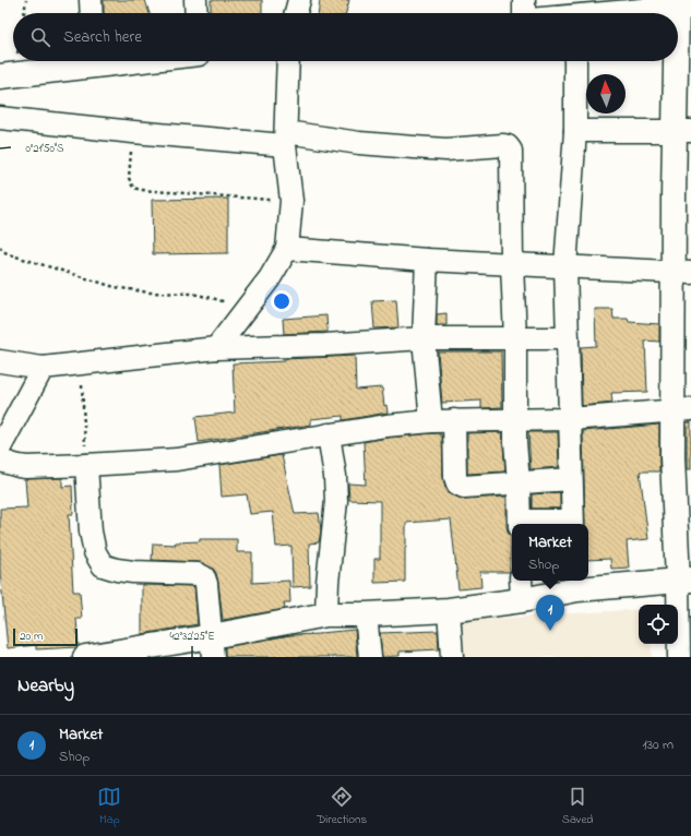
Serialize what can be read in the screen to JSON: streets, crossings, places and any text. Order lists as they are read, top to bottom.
{
  "scale_bar": "20 m",
  "north": "top",
  "page": {
    "search": "Search here",
    "popup": ["Market", "Shop"],
    "pins": "1",
    "scale": "20 m",
    "heading": "Nearby",
    "list": [
      {
        "mark": "1",
        "name": "Market",
        "note": "Shop",
        "value": "130 m"
      }
    ],
    "nav": ["Map", "Directions", "Saved"]
  },
  "coordinates": ["0°21'50\"S", "42°32'25\"E"]
}
